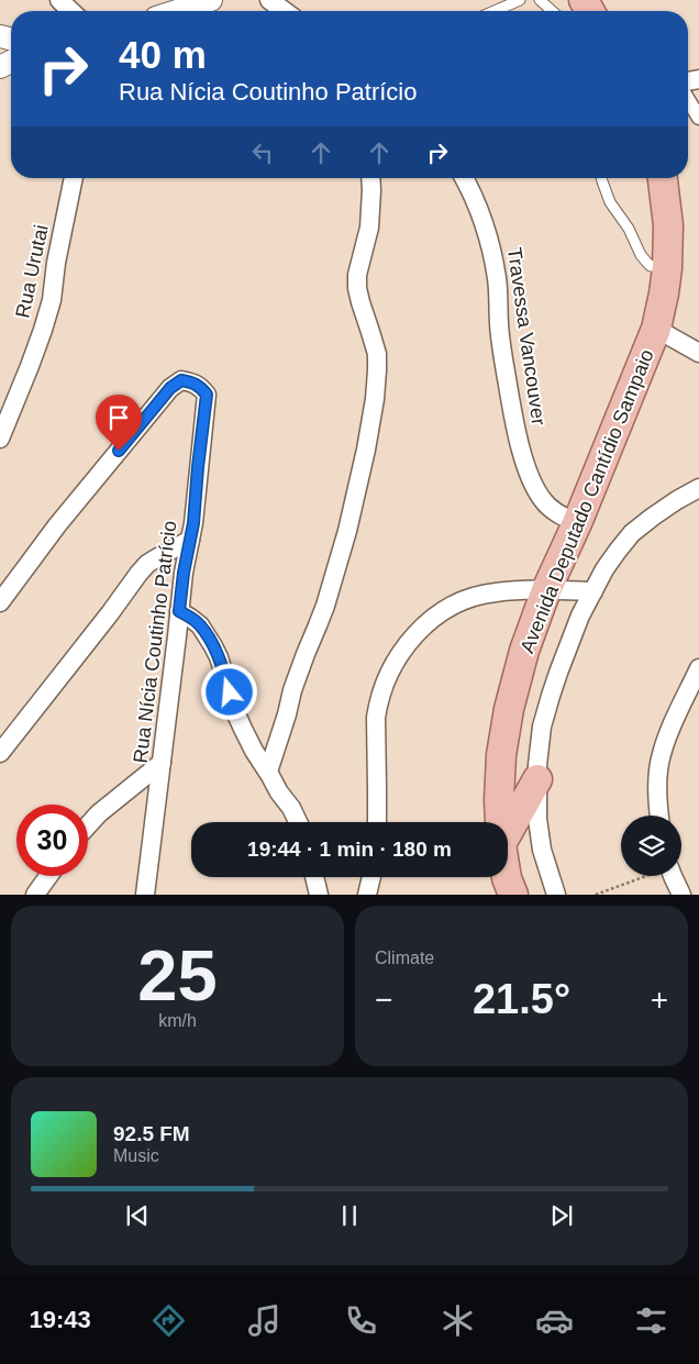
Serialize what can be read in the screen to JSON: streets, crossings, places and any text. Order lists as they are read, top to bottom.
{
  "streets": {
    "main road": ["Avenida Deputado Cantídio Sampaio"],
    "street": ["Rua Urutai", "Travessa Vancouver", "Rua Nícia Coutinho Patrício"]
  },
  "crossings": [
    ["Travessa Vancouver", "Avenida Deputado Cantídio Sampaio"]
  ],
  "page": {
    "turn": ["40 m", "Rua Nícia Coutinho Patrício"],
    "limit": "30",
    "trip": "19:44 · 1 min · 180 m",
    "tile": [
      ["25", "km/h"],
      "Climate"
    ],
    "heat": ["−", "21.5°", "+"],
    "song": ["92.5 FM", "Music"],
    "tabs": "19:43"
  }
}
